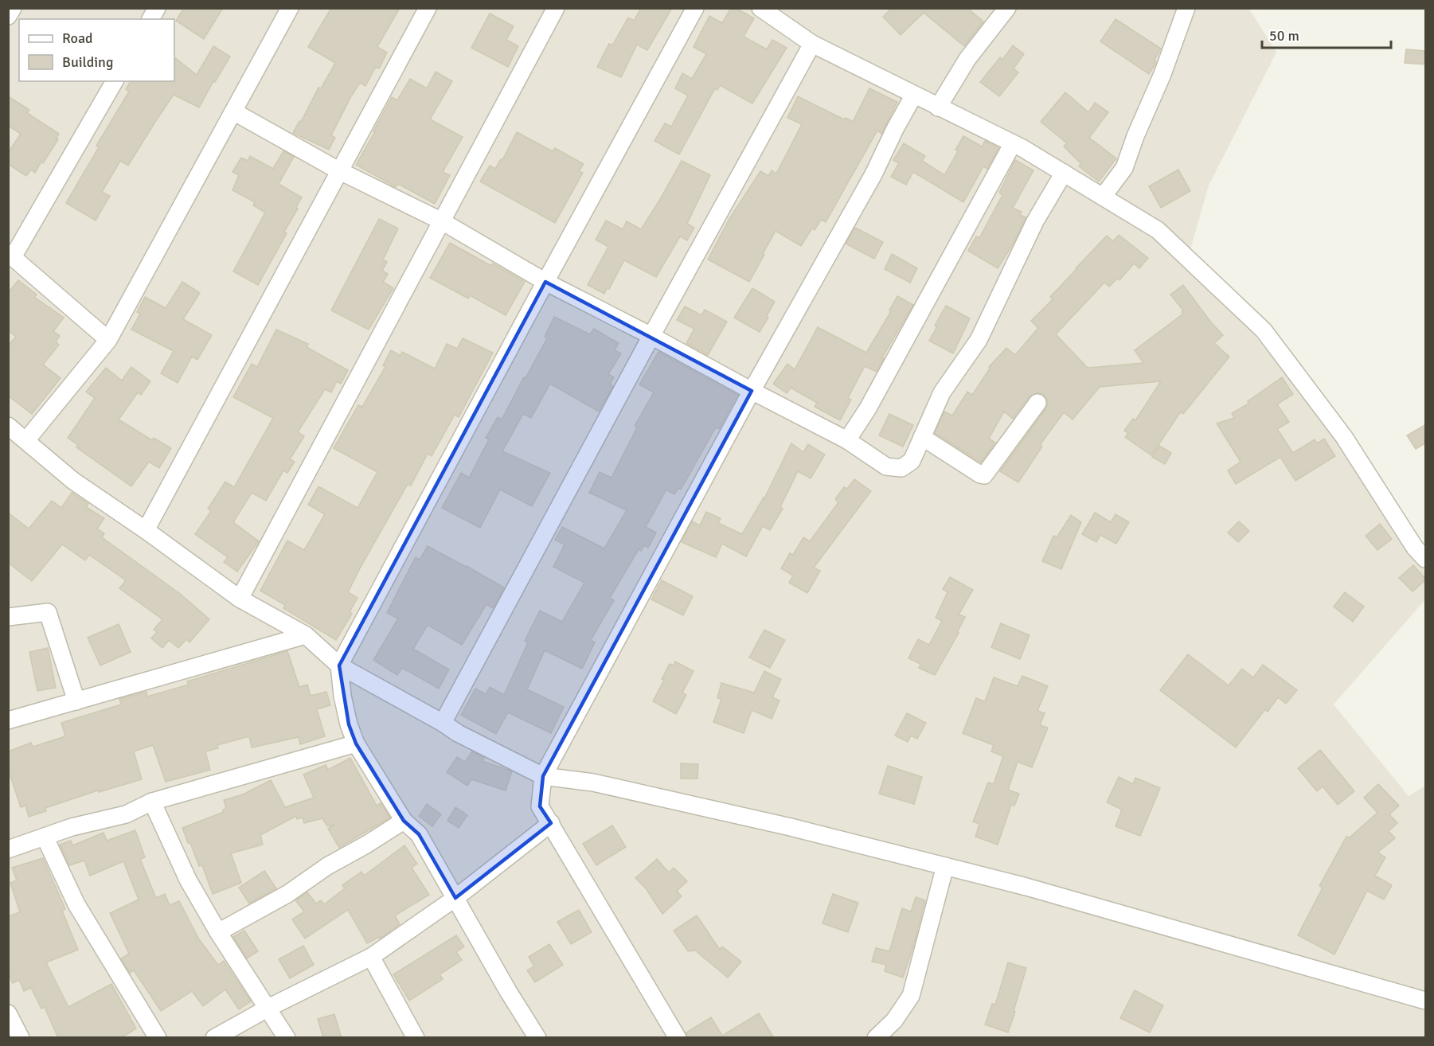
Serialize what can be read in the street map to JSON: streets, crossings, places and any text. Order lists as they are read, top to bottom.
{
  "legend": ["Road", "Building"],
  "scale_bar": "50 m"
}
